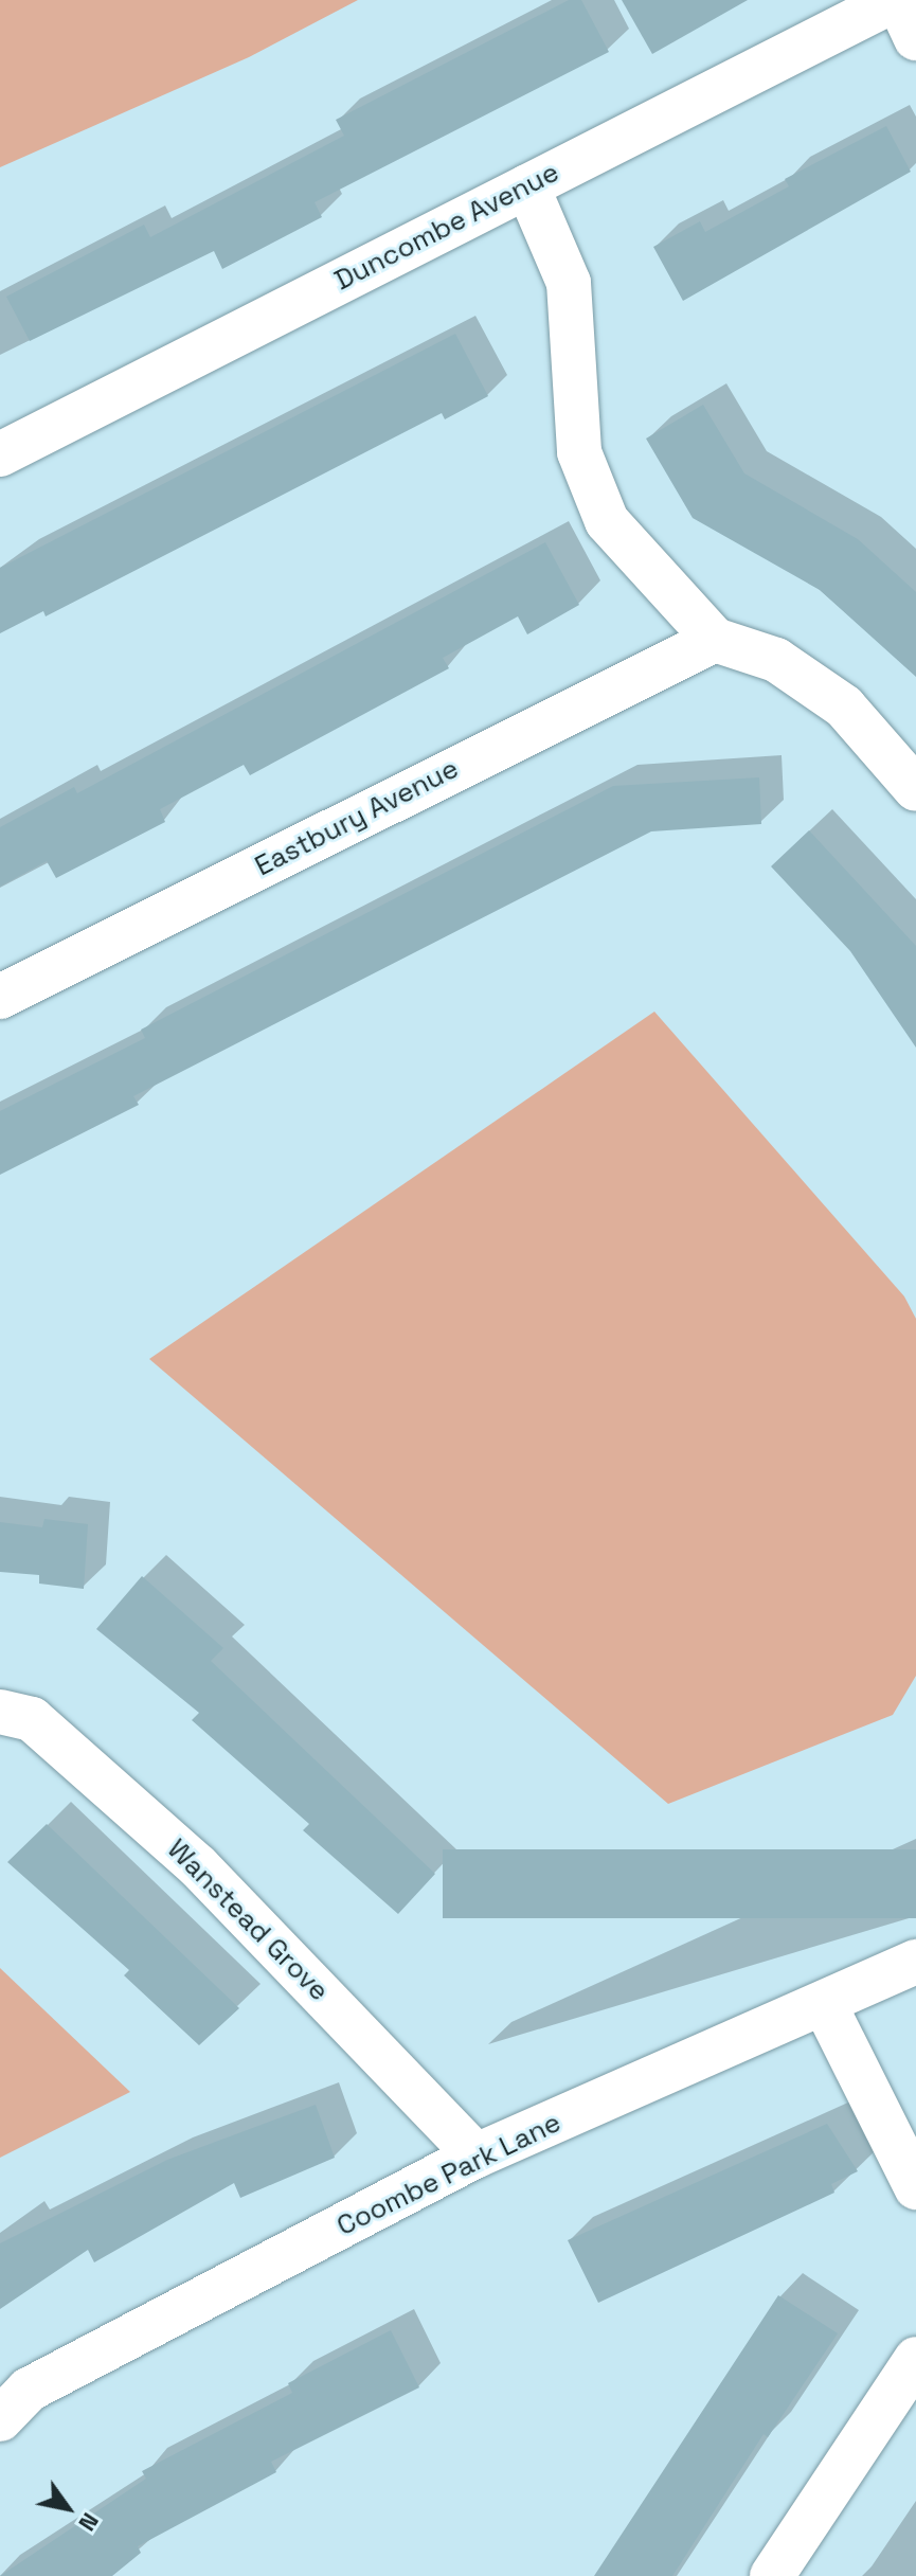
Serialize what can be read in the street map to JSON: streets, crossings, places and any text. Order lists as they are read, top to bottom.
{
  "streets": {
    "street": [
      "Duncombe Avenue",
      "Eastbury Avenue",
      "Wanstead Grove",
      "Coombe Park Lane"
    ]
  },
  "crossings": [
    ["Wanstead Grove", "Coombe Park Lane"]
  ],
  "north": "bottom right"
}
